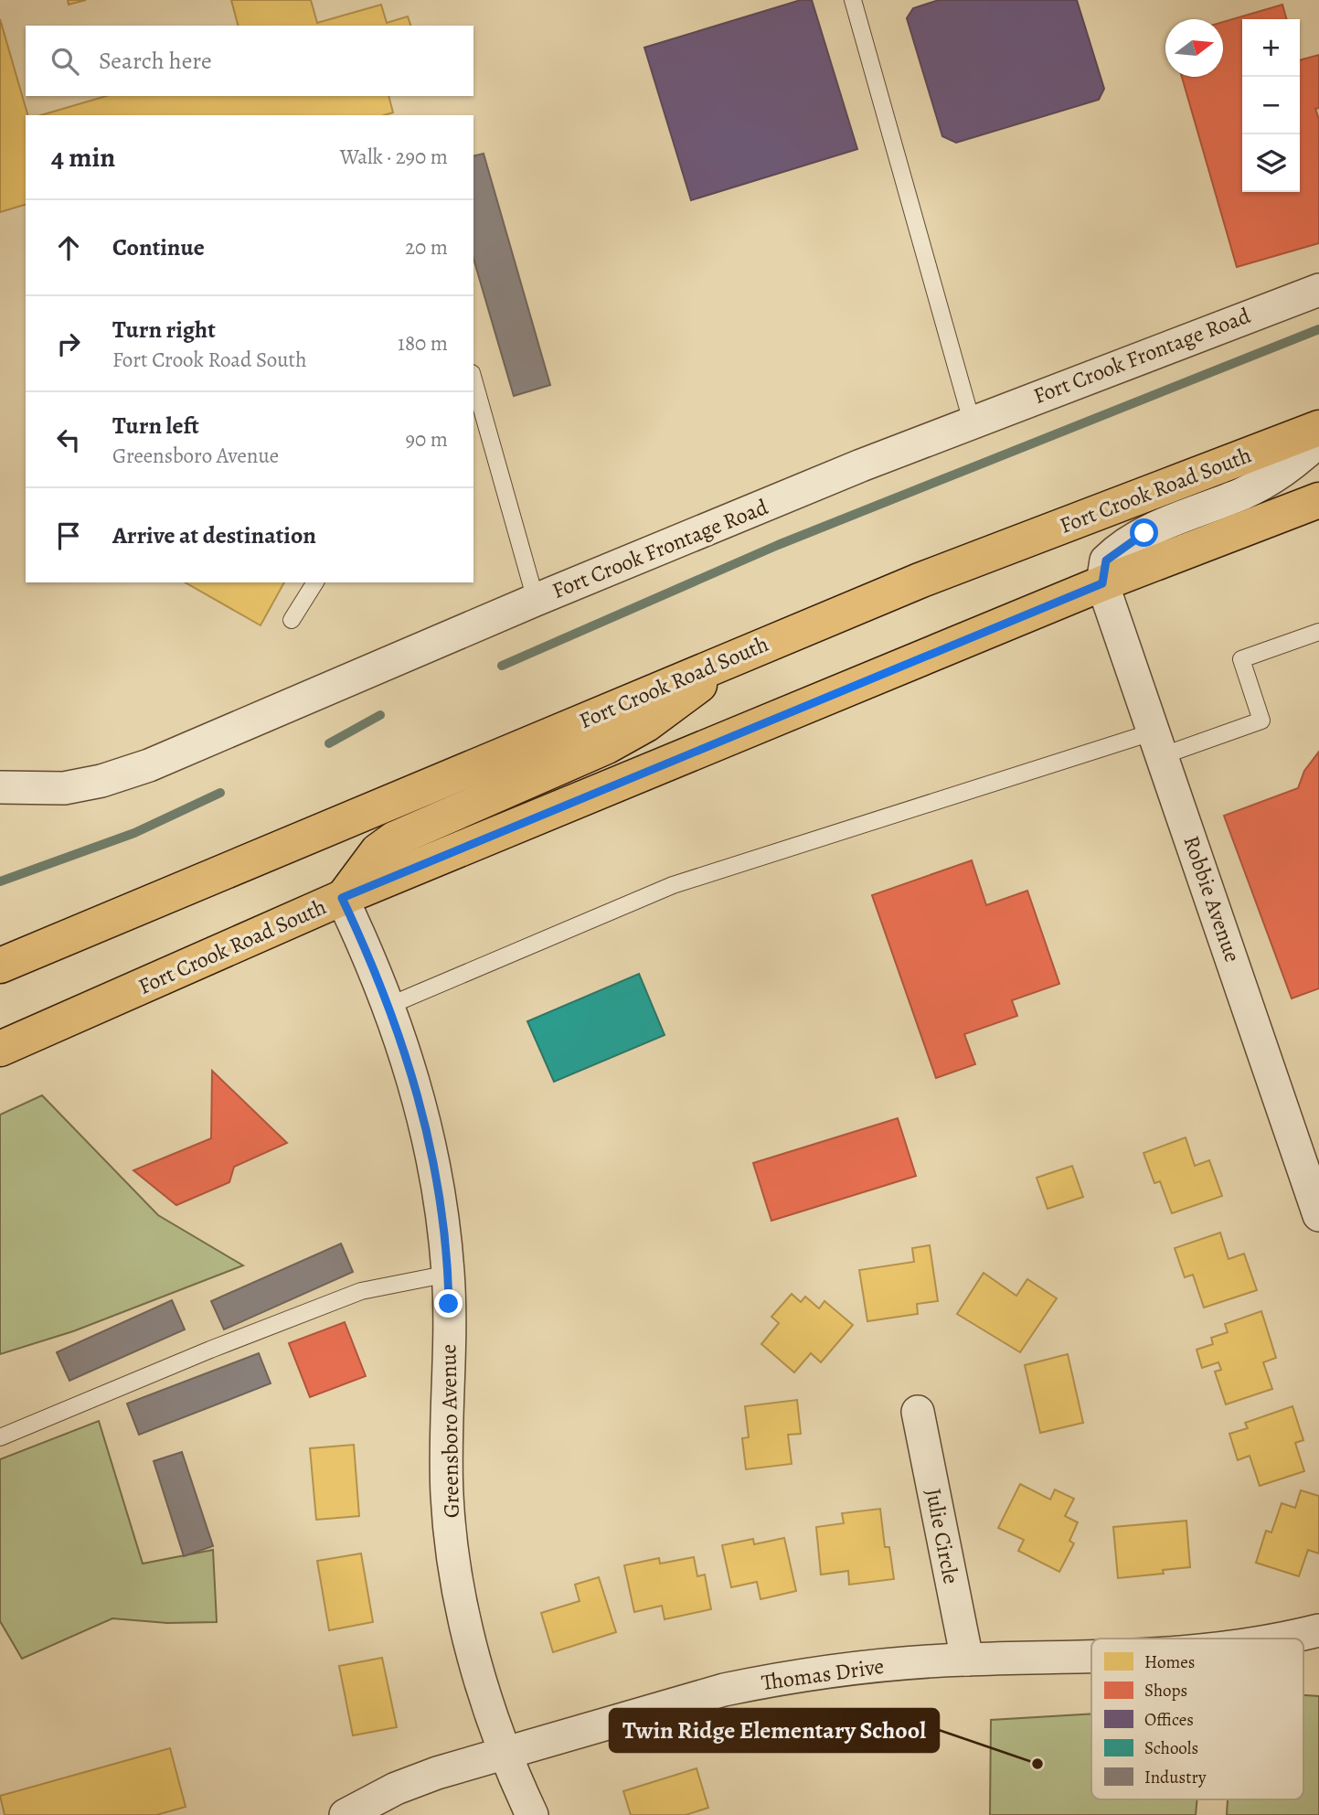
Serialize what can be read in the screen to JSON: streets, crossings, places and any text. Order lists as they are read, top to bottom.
{
  "streets": {
    "main road": ["Fort Crook Road South"],
    "street": [
      "Fort Crook Frontage Road",
      "Robbie Avenue",
      "Greensboro Avenue",
      "Julie Circle",
      "Thomas Drive"
    ]
  },
  "crossings": [
    ["Fort Crook Road South", "Robbie Avenue"],
    ["Fort Crook Road South", "Greensboro Avenue"],
    ["Greensboro Avenue", "Thomas Drive"],
    ["Julie Circle", "Thomas Drive"]
  ],
  "places": ["Twin Ridge Elementary School"],
  "legend": [
    "Homes",
    "Shops",
    "Offices",
    "Schools",
    "Industry"
  ],
  "north": "right",
  "page": {
    "map_buttons": ["+", "−"],
    "search": "Search here",
    "heading": ["4 min", "Walk · 290 m"],
    "list": [
      ["Continue", "20 m"],
      ["Turn right", "Fort Crook Road South", "180 m"],
      ["Turn left", "Greensboro Avenue", "90 m"],
      "Arrive at destination"
    ]
  }
}
